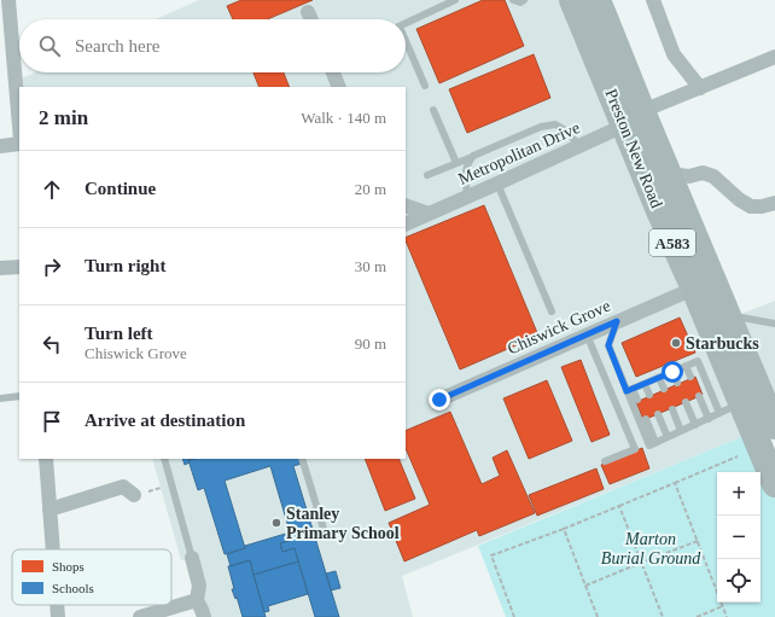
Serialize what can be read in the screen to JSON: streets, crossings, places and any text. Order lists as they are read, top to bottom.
{
  "streets": {
    "highway": ["Preston New Road", "A583"],
    "street": ["Metropolitan Drive", "Chiswick Grove"]
  },
  "crossings": [
    ["Preston New Road", "Metropolitan Drive"],
    ["Preston New Road", "Chiswick Grove"]
  ],
  "parks": ["Marton Burial Ground"],
  "places": ["Starbucks", "Stanley Primary School"],
  "legend": ["Shops", "Schools"],
  "page": {
    "search": "Search here",
    "heading": ["2 min", "Walk · 140 m"],
    "list": [
      ["Continue", "20 m"],
      ["Turn right", "30 m"],
      ["Turn left", "Chiswick Grove", "90 m"],
      "Arrive at destination"
    ],
    "map_buttons": ["+", "−"]
  }
}
